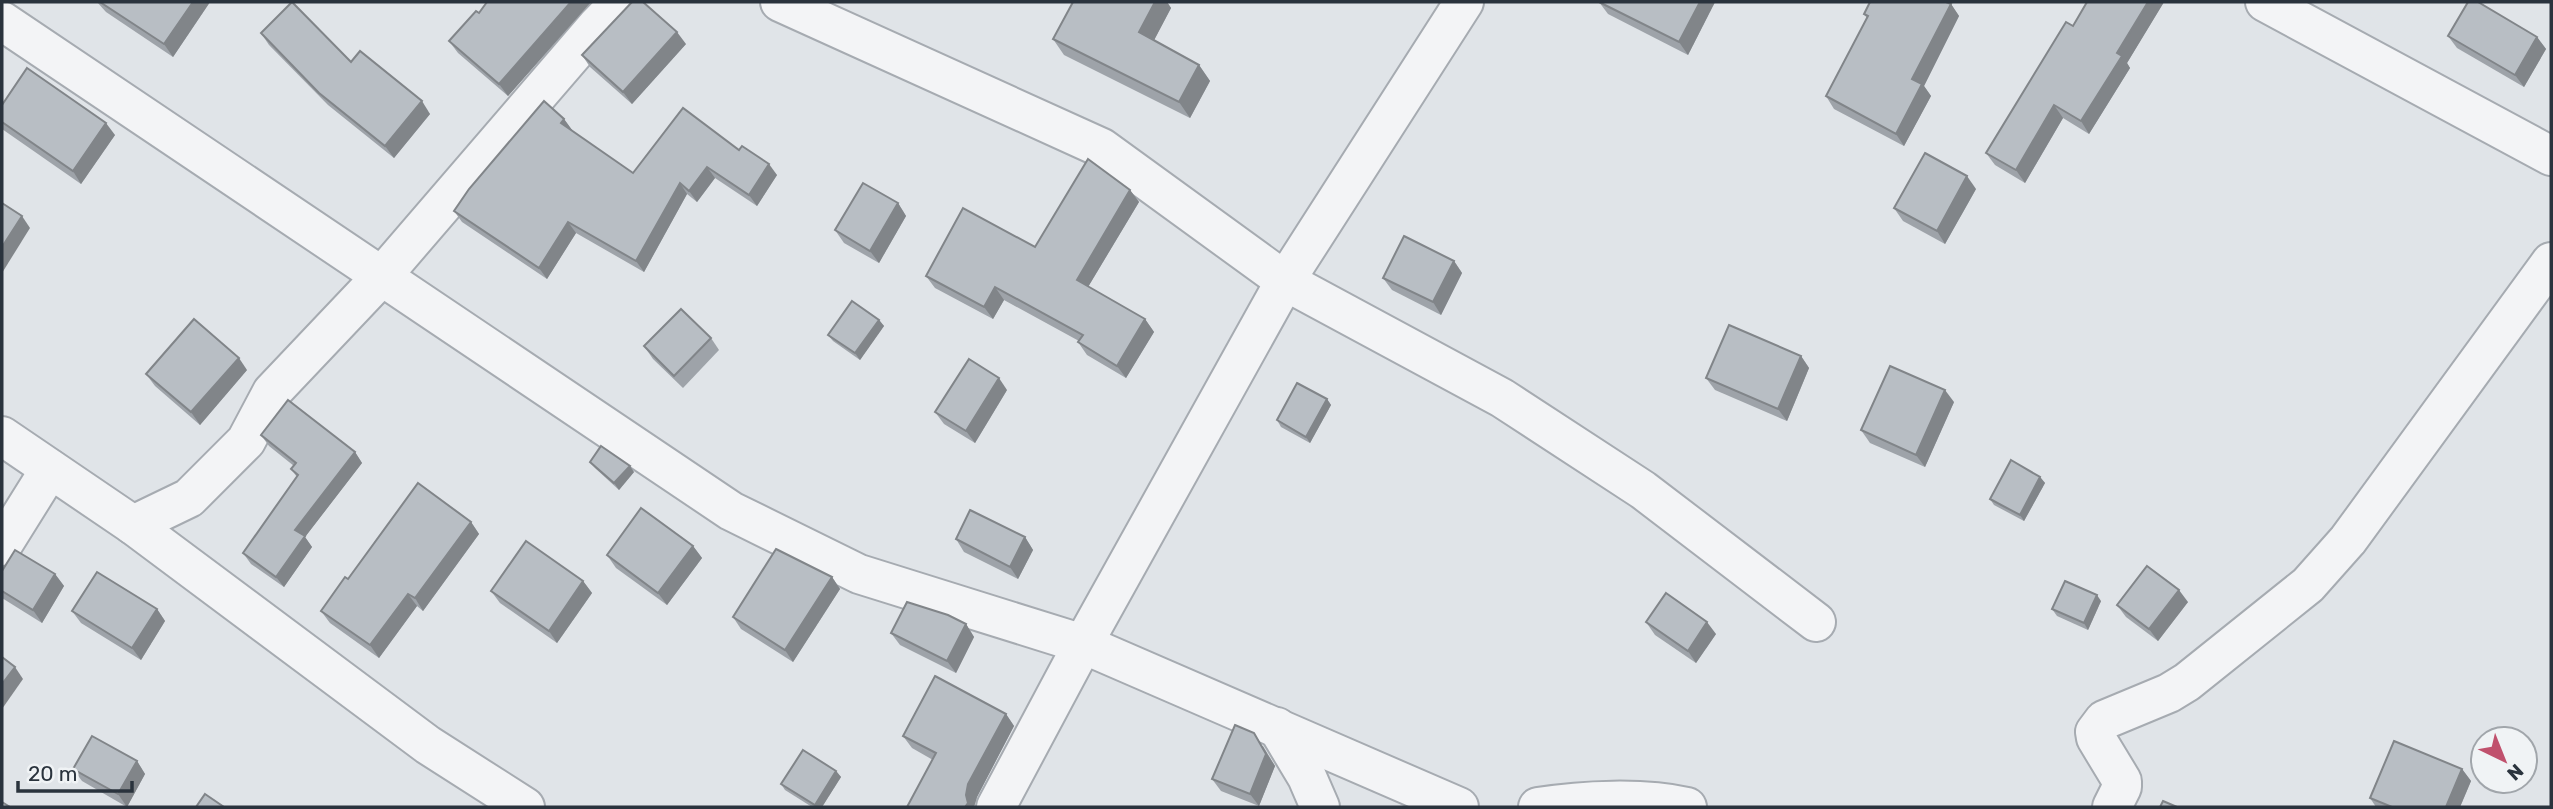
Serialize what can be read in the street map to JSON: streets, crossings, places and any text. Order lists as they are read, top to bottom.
{
  "scale_bar": "20 m",
  "north": "bottom right"
}
